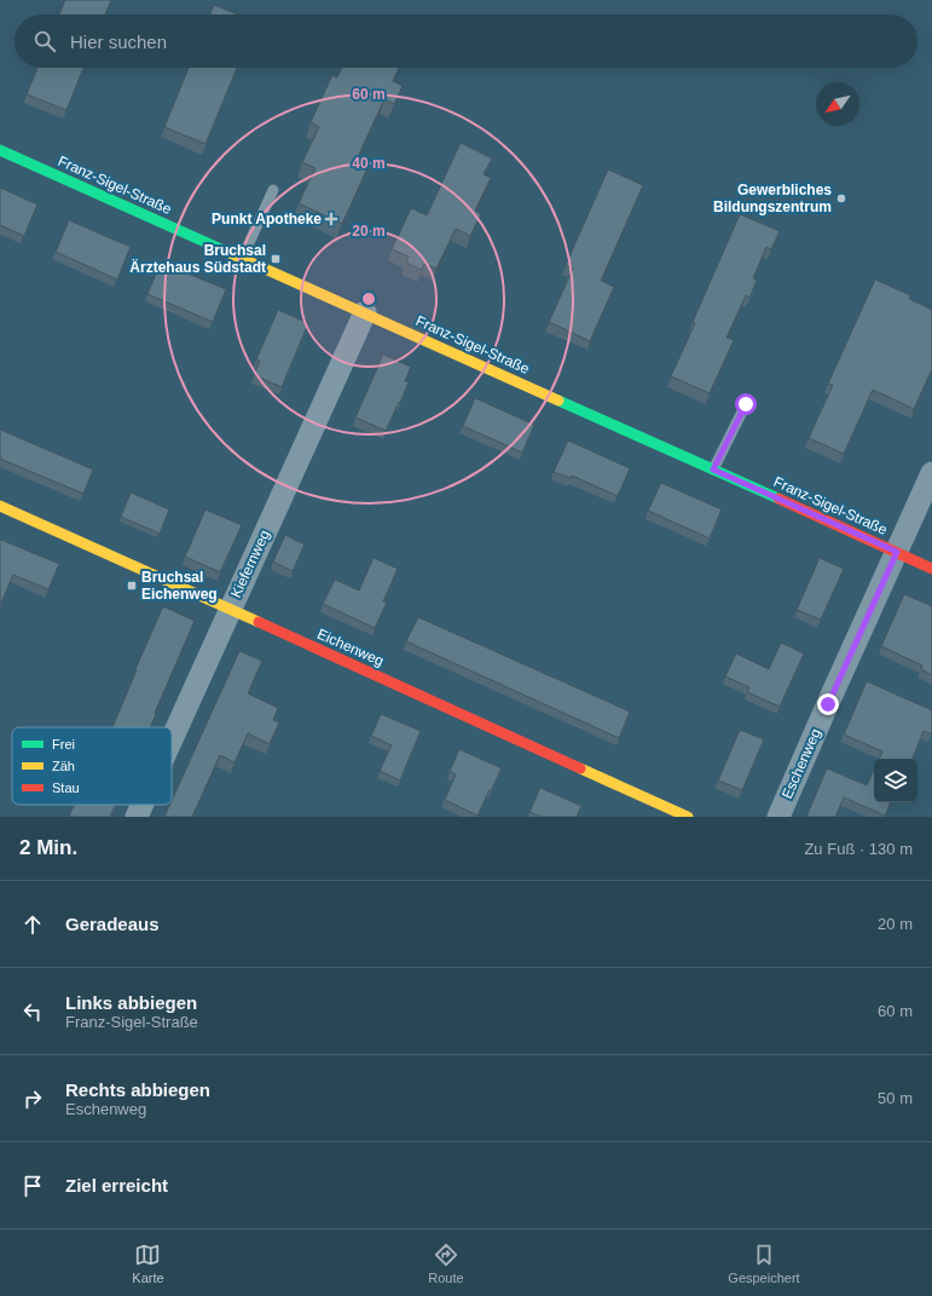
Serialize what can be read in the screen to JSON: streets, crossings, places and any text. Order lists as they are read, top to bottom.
{
  "streets": {
    "street": [
      "Franz-Sigel-Straße",
      "Kiefernweg",
      "Eichenweg",
      "Eschenweg"
    ]
  },
  "crossings": [
    ["Franz-Sigel-Straße", "Kiefernweg"],
    ["Franz-Sigel-Straße", "Eschenweg"],
    ["Kiefernweg", "Eichenweg"]
  ],
  "places": {
    "other": ["Gewerbliches Bildungszentrum"],
    "health": ["Punkt Apotheke"],
    "transit": ["Bruchsal Ärztehaus Südstadt", "Bruchsal Eichenweg"]
  },
  "legend": ["Frei", "Zäh", "Stau"],
  "north": "bottom left",
  "page": {
    "search": "Hier suchen",
    "heading": ["2 Min.", "Zu Fuß · 130 m"],
    "list": [
      ["Geradeaus", "20 m"],
      ["Links abbiegen", "Franz-Sigel-Straße", "60 m"],
      ["Rechts abbiegen", "Eschenweg", "50 m"],
      "Ziel erreicht"
    ],
    "nav": ["Karte", "Route", "Gespeichert"]
  },
  "rings": ["60 m", "40 m", "20 m"]
}
